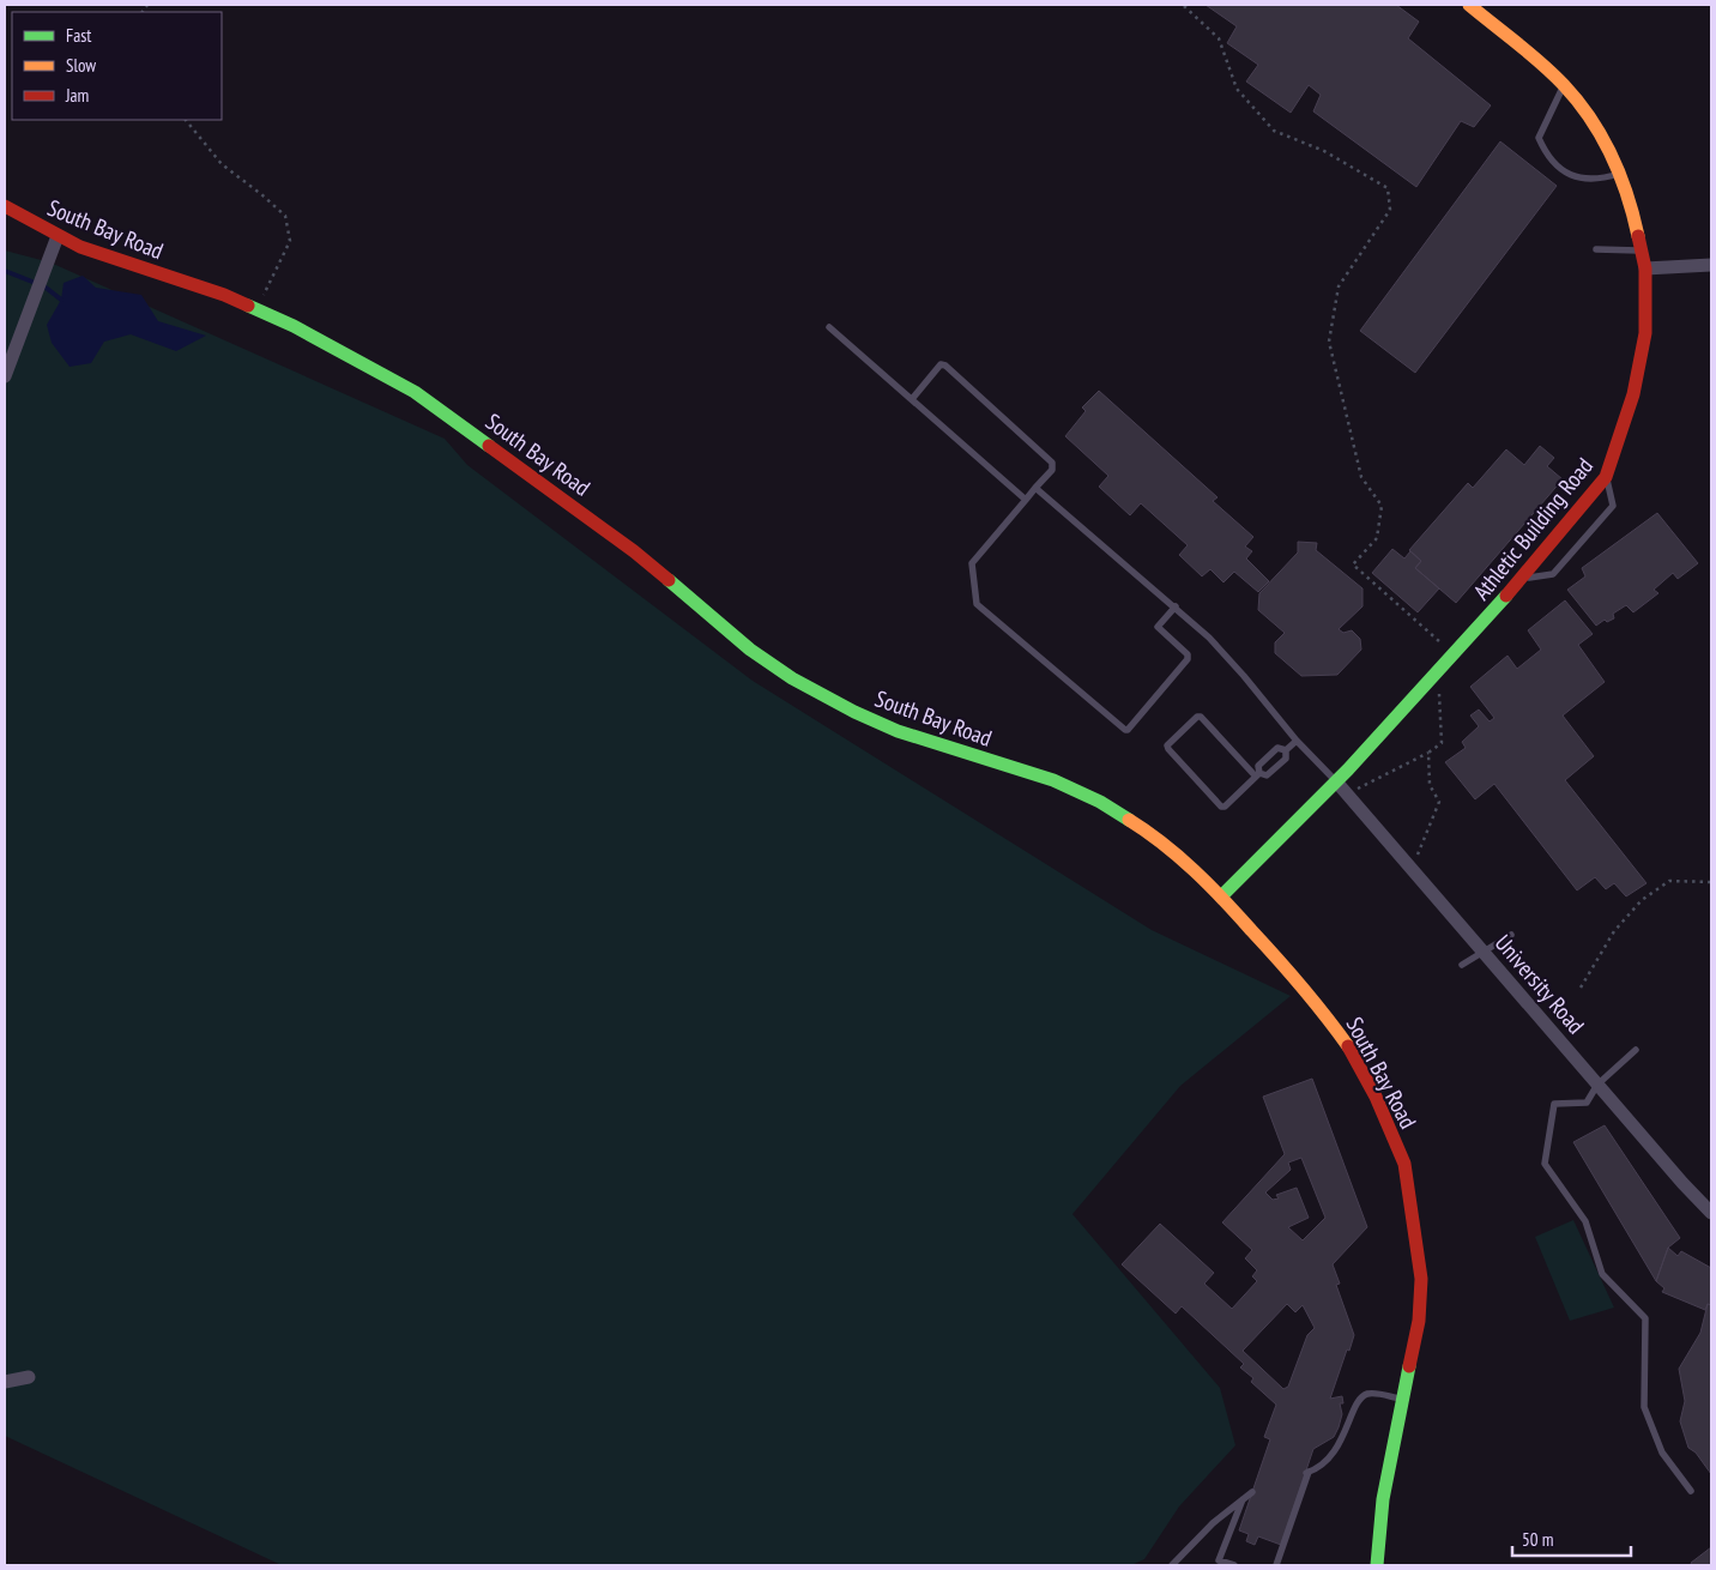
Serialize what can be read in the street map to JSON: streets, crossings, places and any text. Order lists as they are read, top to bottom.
{
  "streets": {
    "street": ["South Bay Road", "Athletic Building Road", "University Road"]
  },
  "crossings": [
    ["South Bay Road", "Athletic Building Road"],
    ["Athletic Building Road", "University Road"]
  ],
  "legend": ["Fast", "Slow", "Jam"],
  "scale_bar": "50 m"
}
